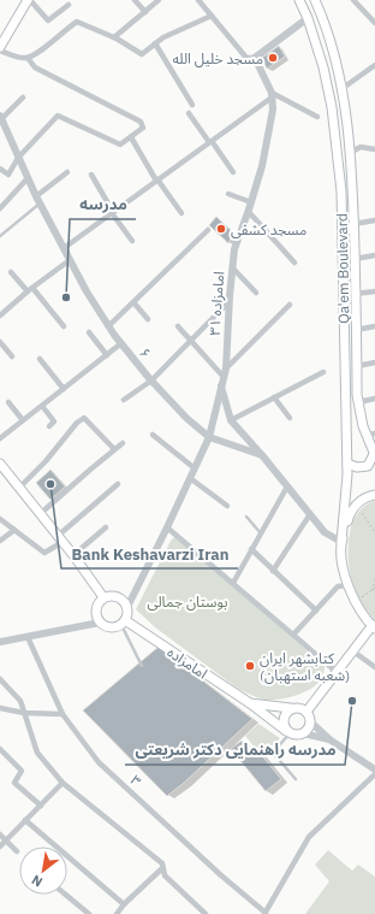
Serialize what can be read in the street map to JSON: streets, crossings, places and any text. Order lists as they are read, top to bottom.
{
  "streets": {
    "main road": ["Qa'em Boulevard", "امامزاده"],
    "street": ["امامزاده ۳۱", "۶", "۳"]
  },
  "crossings": [
    ["امامزاده ۳۱", "۶"],
    ["امامزاده ۳۱", "امامزاده"]
  ],
  "parks": ["بوستان جمالی"],
  "places": [
    "مسجد خلیل الله",
    "مسجد کشفی",
    "مدرسه",
    "Bank Keshavarzi Iran",
    "کتابشهر ایران (شعبه استهبان)",
    "مدرسه راهنمایی دکتر شریعتی"
  ],
  "north": "bottom left"
}
